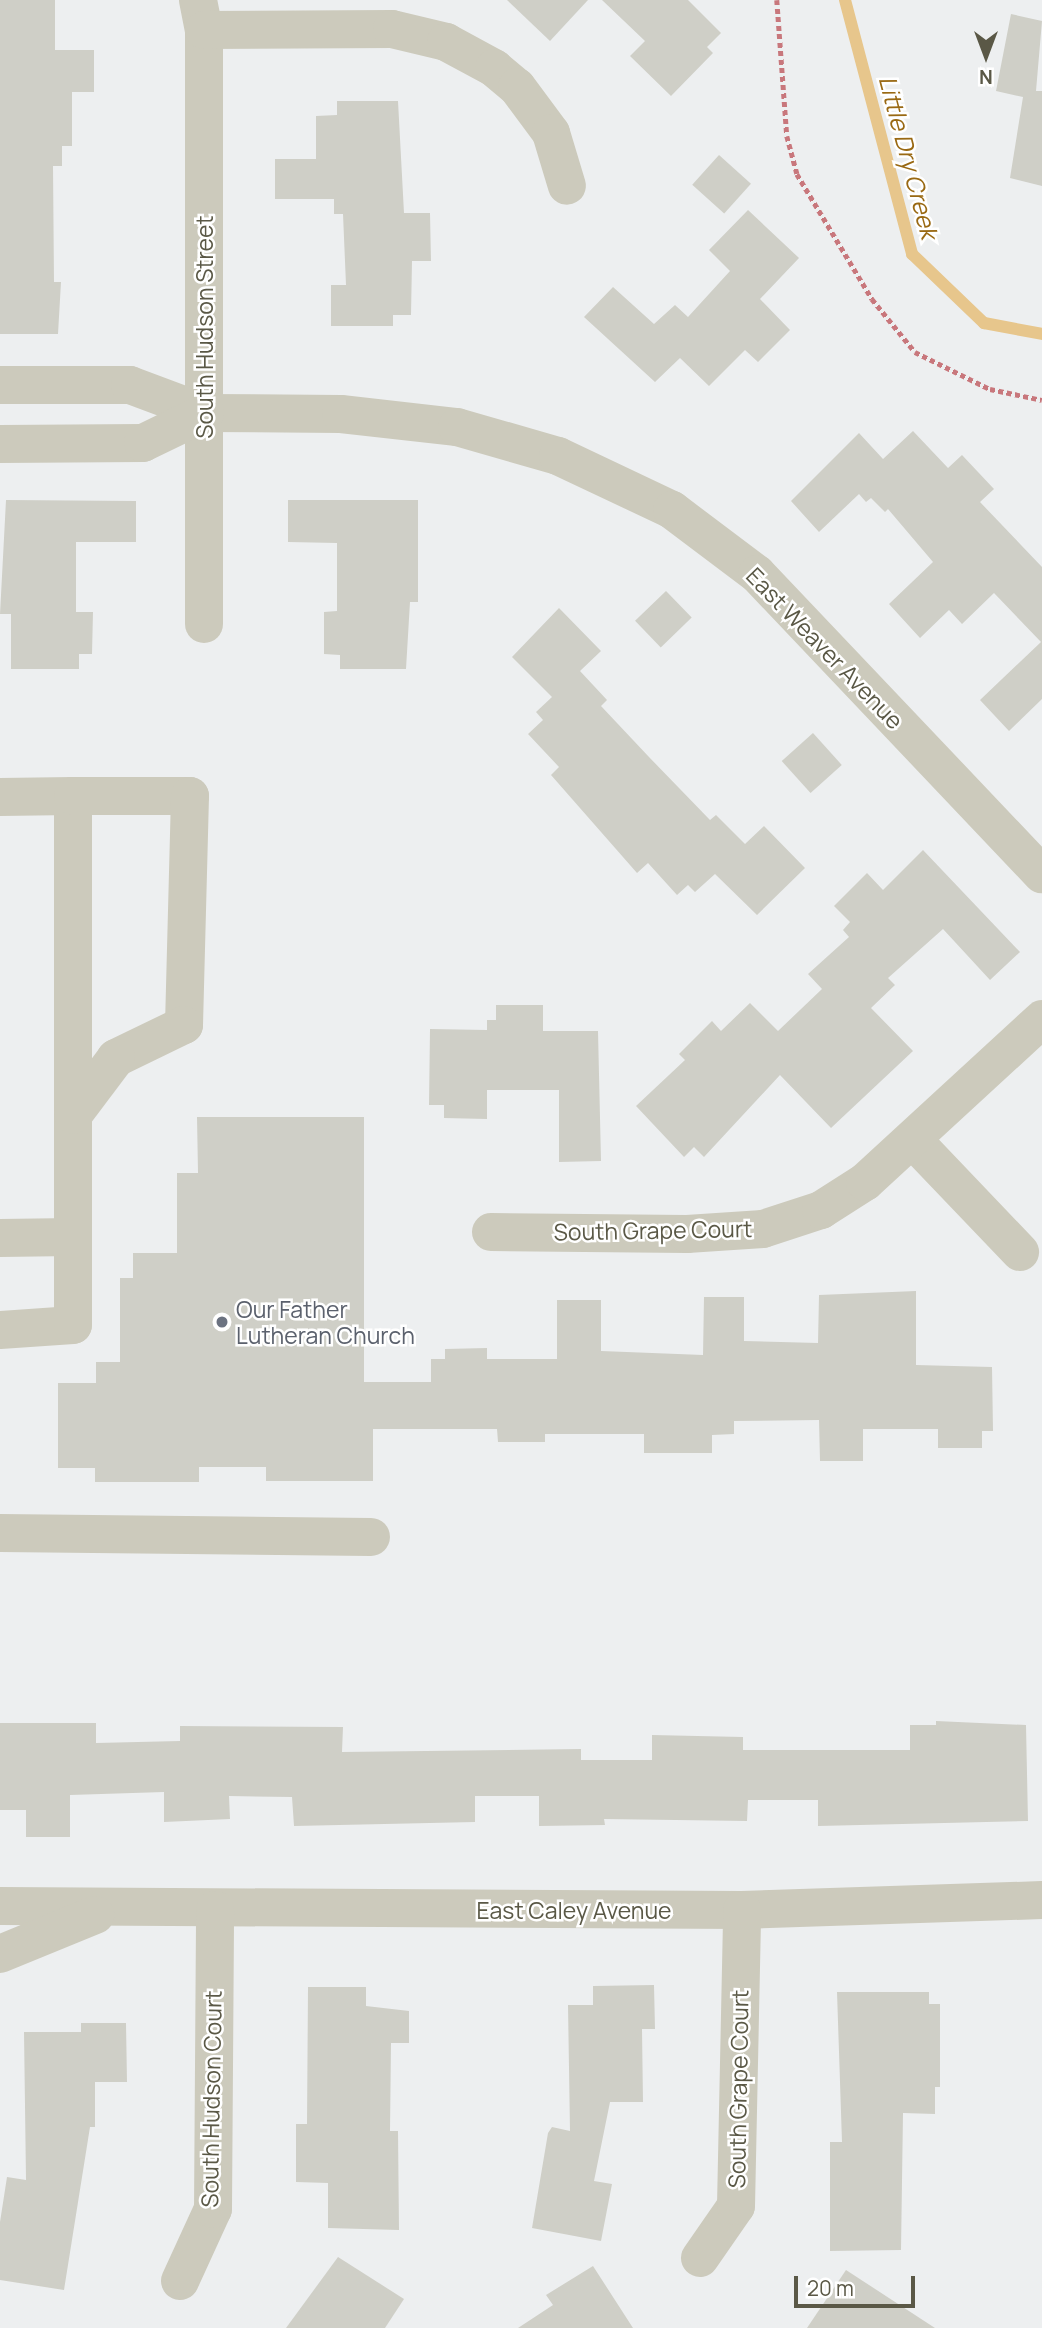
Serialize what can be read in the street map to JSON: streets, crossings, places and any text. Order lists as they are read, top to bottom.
{
  "streets": {
    "street": [
      "South Hudson Street",
      "East Weaver Avenue",
      "South Grape Court",
      "East Caley Avenue",
      "South Hudson Court"
    ]
  },
  "crossings": [
    ["South Hudson Street", "East Weaver Avenue"],
    ["South Grape Court", "East Caley Avenue"],
    ["East Caley Avenue", "South Hudson Court"]
  ],
  "water": ["Little Dry Creek"],
  "places": ["Our Father Lutheran Church"],
  "scale_bar": "20 m",
  "north": "bottom"
}
